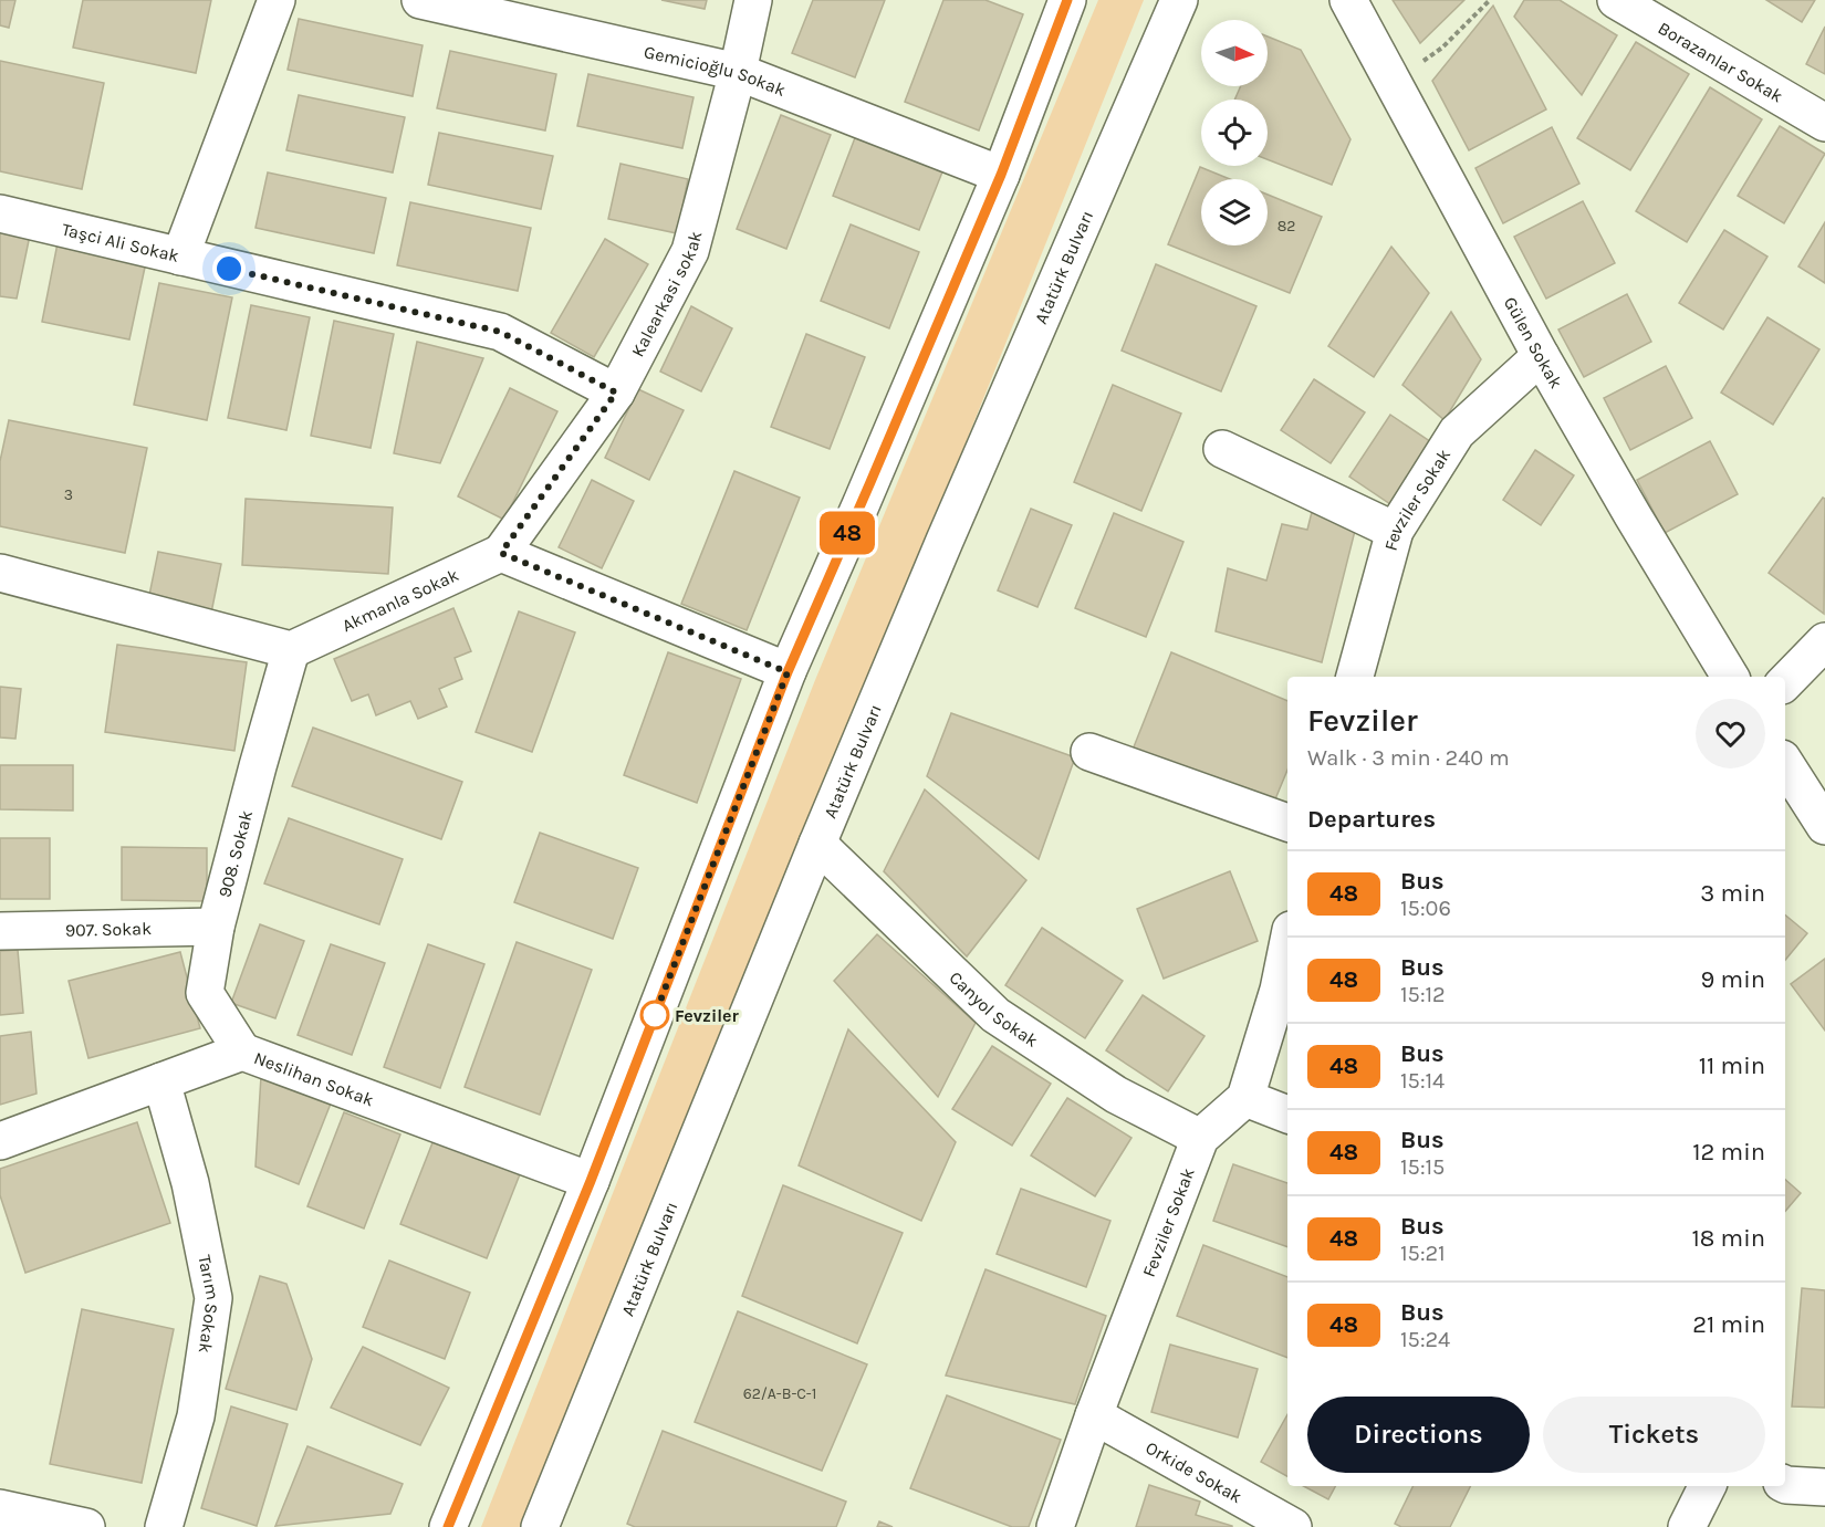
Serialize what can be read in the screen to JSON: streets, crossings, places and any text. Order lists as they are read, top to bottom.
{
  "streets": {
    "street": [
      "Borazanlar Sokak",
      "Gemicioğlu Sokak",
      "Taşci Ali Sokak",
      "Atatürk Bulvarı",
      "Kalearkasi sokak",
      "Gülen Sokak",
      "Fevziler Sokak",
      "Akmanla Sokak",
      "908. Sokak",
      "907. Sokak",
      "Canyol Sokak",
      "Neslihan Sokak",
      "Tarım Sokak",
      "Orkide Sokak"
    ]
  },
  "crossings": [
    ["Gemicioğlu Sokak", "Kalearkasi sokak"],
    ["Taşci Ali Sokak", "Kalearkasi sokak"],
    ["Atatürk Bulvarı", "Canyol Sokak"],
    ["Kalearkasi sokak", "Akmanla Sokak"],
    ["Gülen Sokak", "Fevziler Sokak"],
    ["Fevziler Sokak", "Canyol Sokak"],
    ["Fevziler Sokak", "Orkide Sokak"],
    ["Akmanla Sokak", "908. Sokak"],
    ["908. Sokak", "907. Sokak"],
    ["908. Sokak", "Neslihan Sokak"],
    ["Neslihan Sokak", "Tarım Sokak"]
  ],
  "places": ["Fevziler"],
  "lines": ["bus line 48"],
  "house_numbers": ["82", "3", "62/A-B-C-1"],
  "north": "right",
  "page": {
    "on_map": "48",
    "heading": [
      ["Fevziler", "Walk · 3 min · 240 m"],
      "Departures"
    ],
    "list": [
      {
        "mark": "48",
        "name": "Bus",
        "note": "15:06",
        "value": "3 min"
      },
      {
        "mark": "48",
        "name": "Bus",
        "note": "15:12",
        "value": "9 min"
      },
      {
        "mark": "48",
        "name": "Bus",
        "note": "15:14",
        "value": "11 min"
      },
      {
        "mark": "48",
        "name": "Bus",
        "note": "15:15",
        "value": "12 min"
      },
      {
        "mark": "48",
        "name": "Bus",
        "note": "15:21",
        "value": "18 min"
      },
      {
        "mark": "48",
        "name": "Bus",
        "note": "15:24",
        "value": "21 min"
      }
    ],
    "buttons": ["Directions", "Tickets"]
  }
}
